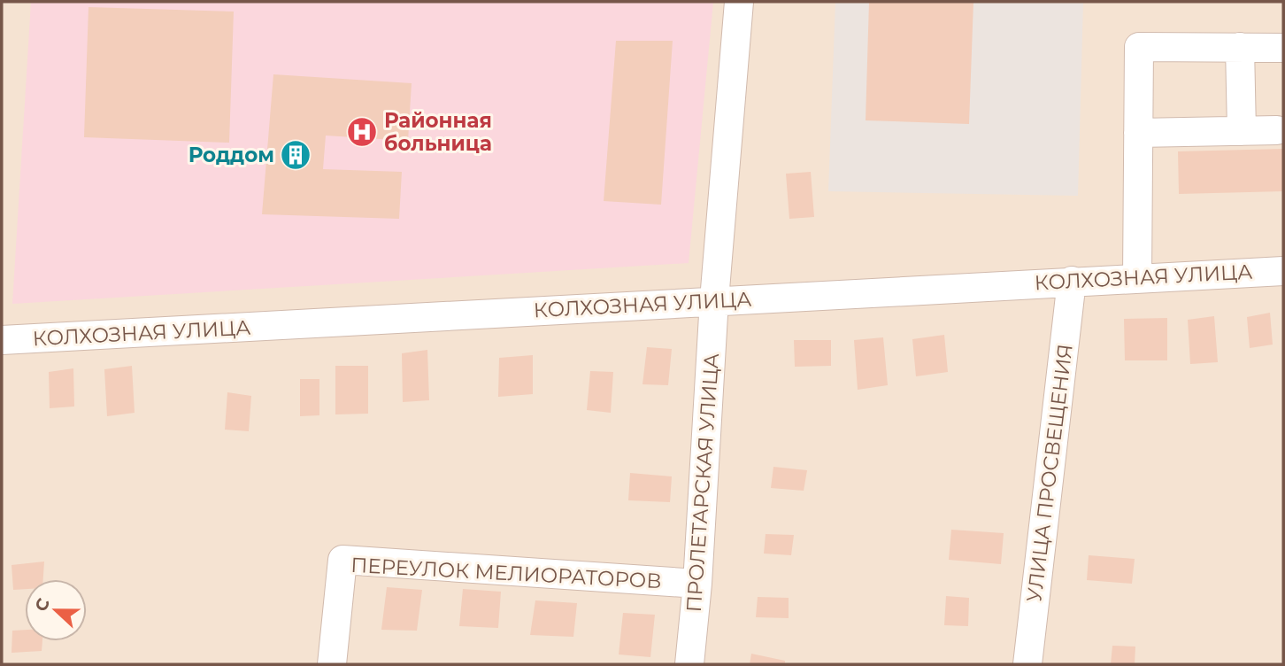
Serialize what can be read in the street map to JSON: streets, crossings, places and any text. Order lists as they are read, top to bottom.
{
  "streets": {
    "street": [
      "КОЛХОЗНАЯ УЛИЦА",
      "УЛИЦА ПРОСВЕЩЕНИЯ",
      "ПРОЛЕТАРСКАЯ УЛИЦА",
      "ПЕРЕУЛОК МЕЛИОРАТОРОВ"
    ]
  },
  "crossings": [
    ["КОЛХОЗНАЯ УЛИЦА", "УЛИЦА ПРОСВЕЩЕНИЯ"],
    ["КОЛХОЗНАЯ УЛИЦА", "ПРОЛЕТАРСКАЯ УЛИЦА"],
    ["ПРОЛЕТАРСКАЯ УЛИЦА", "ПЕРЕУЛОК МЕЛИОРАТОРОВ"]
  ],
  "places": {
    "hospital": ["Районная больница"],
    "building": ["Роддом"]
  },
  "north": "left"
}
